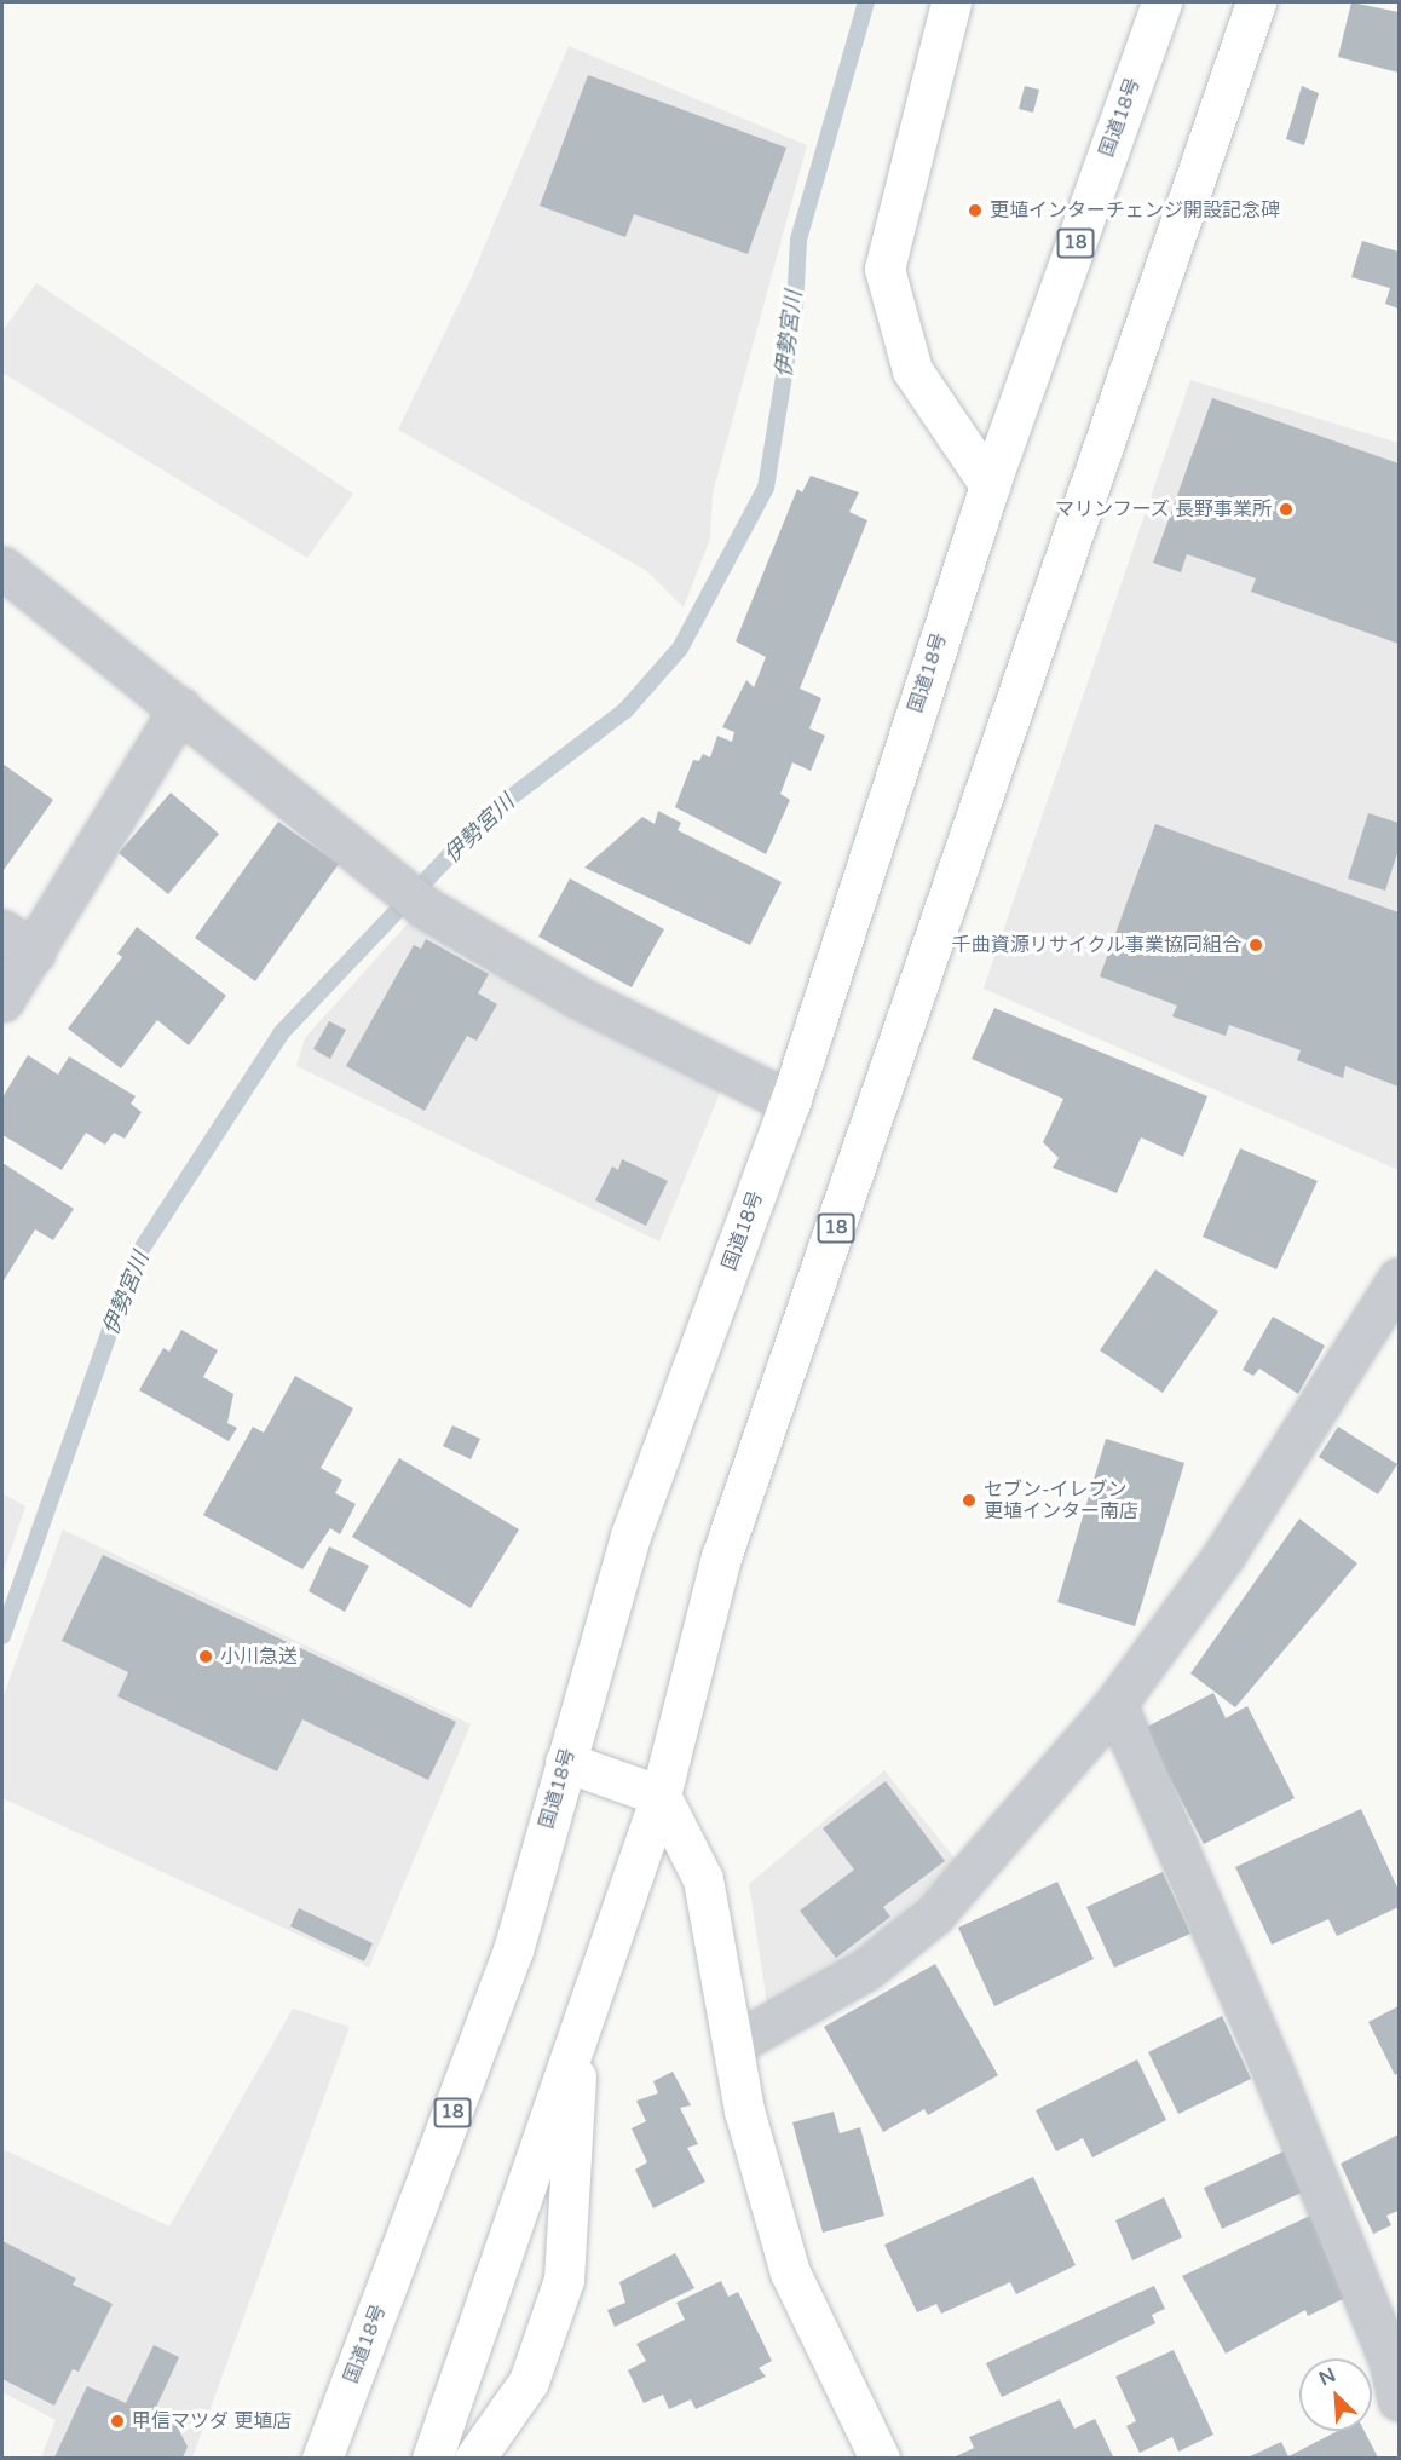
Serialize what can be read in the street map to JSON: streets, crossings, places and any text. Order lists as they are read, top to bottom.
{
  "streets": {
    "main road": ["国道18号", "18"]
  },
  "water": ["伊勢宮川"],
  "places": [
    "更埴インターチェンジ開設記念碑",
    "マリンフーズ 長野事業所",
    "千曲資源リサイクル事業協同組合",
    "セブン-イレブン 更埴インター南店",
    "小川急送",
    "甲信マツダ 更埴店"
  ],
  "north": "top left"
}
